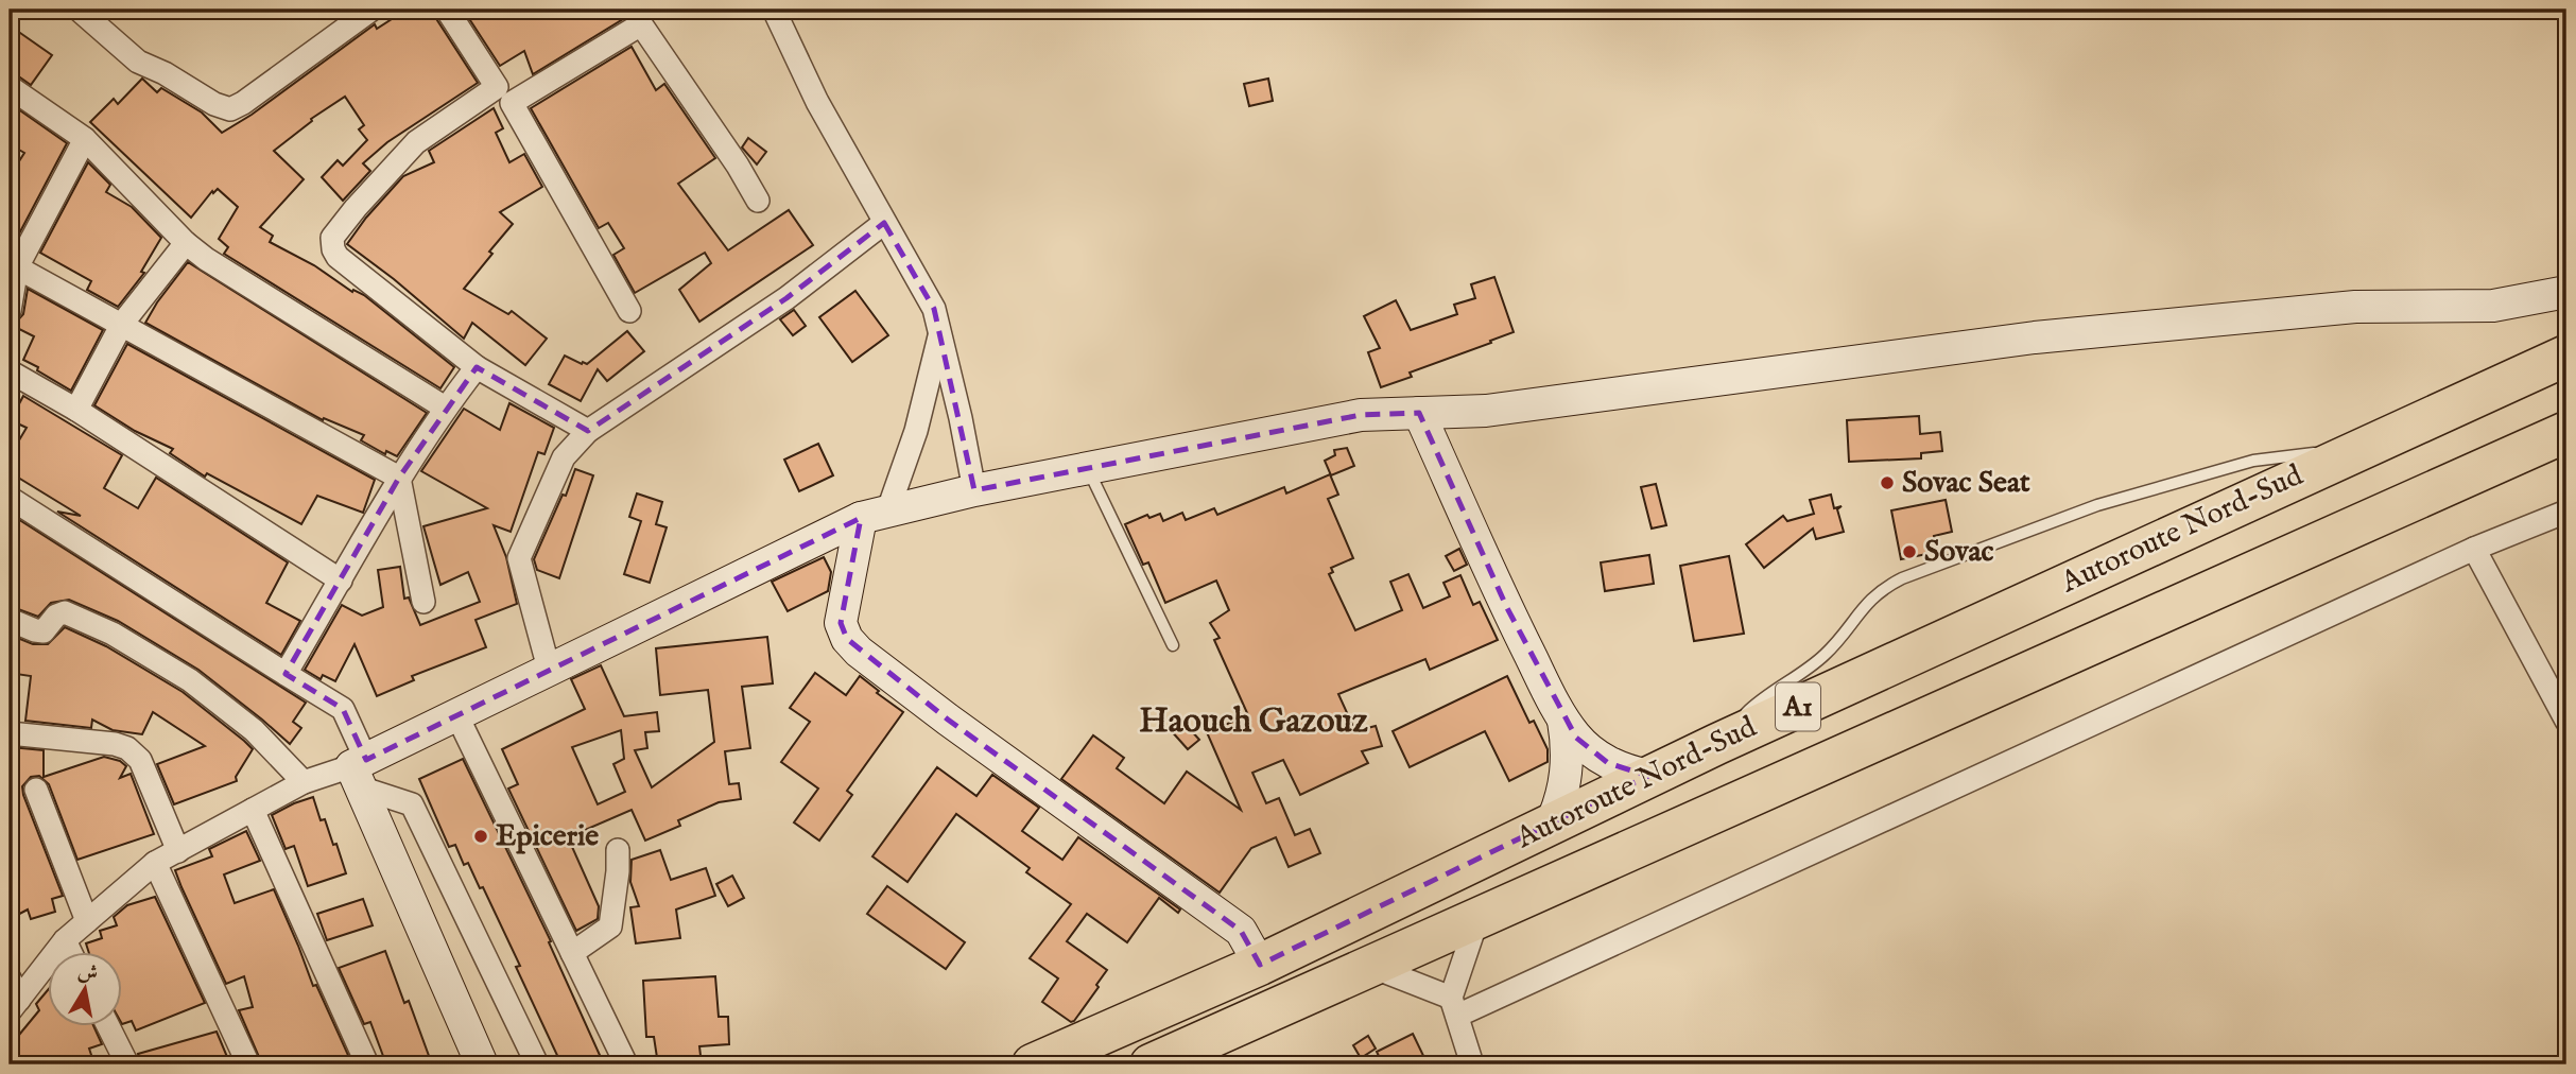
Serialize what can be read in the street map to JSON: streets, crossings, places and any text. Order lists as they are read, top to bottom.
{
  "streets": {
    "highway": ["Autoroute Nord-Sud", "A1"]
  },
  "districts": ["Haouch Gazouz"],
  "places": ["Sovac Seat", "Sovac", "Epicerie"],
  "north": "top"
}
